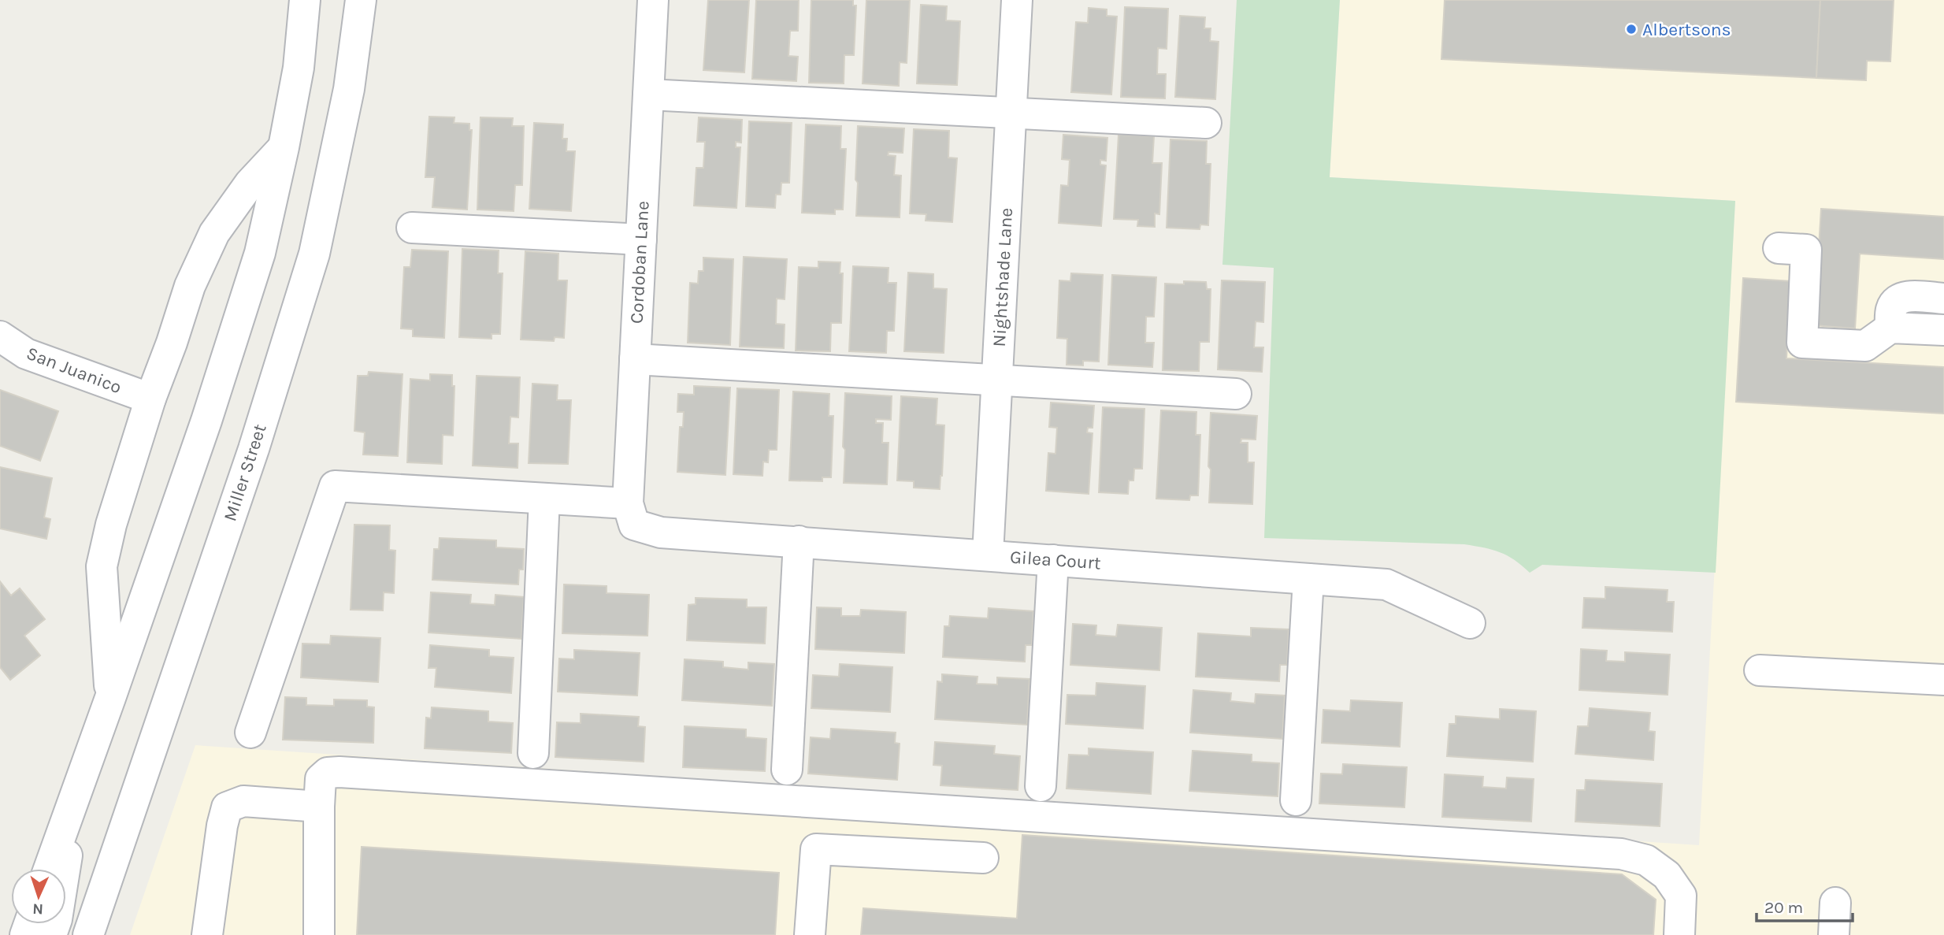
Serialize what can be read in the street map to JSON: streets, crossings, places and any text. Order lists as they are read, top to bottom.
{
  "streets": {
    "street": [
      "Cordoban Lane",
      "Nightshade Lane",
      "San Juanico",
      "Miller Street",
      "Gilea Court"
    ]
  },
  "crossings": [
    ["Cordoban Lane", "Gilea Court"],
    ["Nightshade Lane", "Gilea Court"]
  ],
  "places": ["Albertsons"],
  "scale_bar": "20 m",
  "north": "bottom"
}
